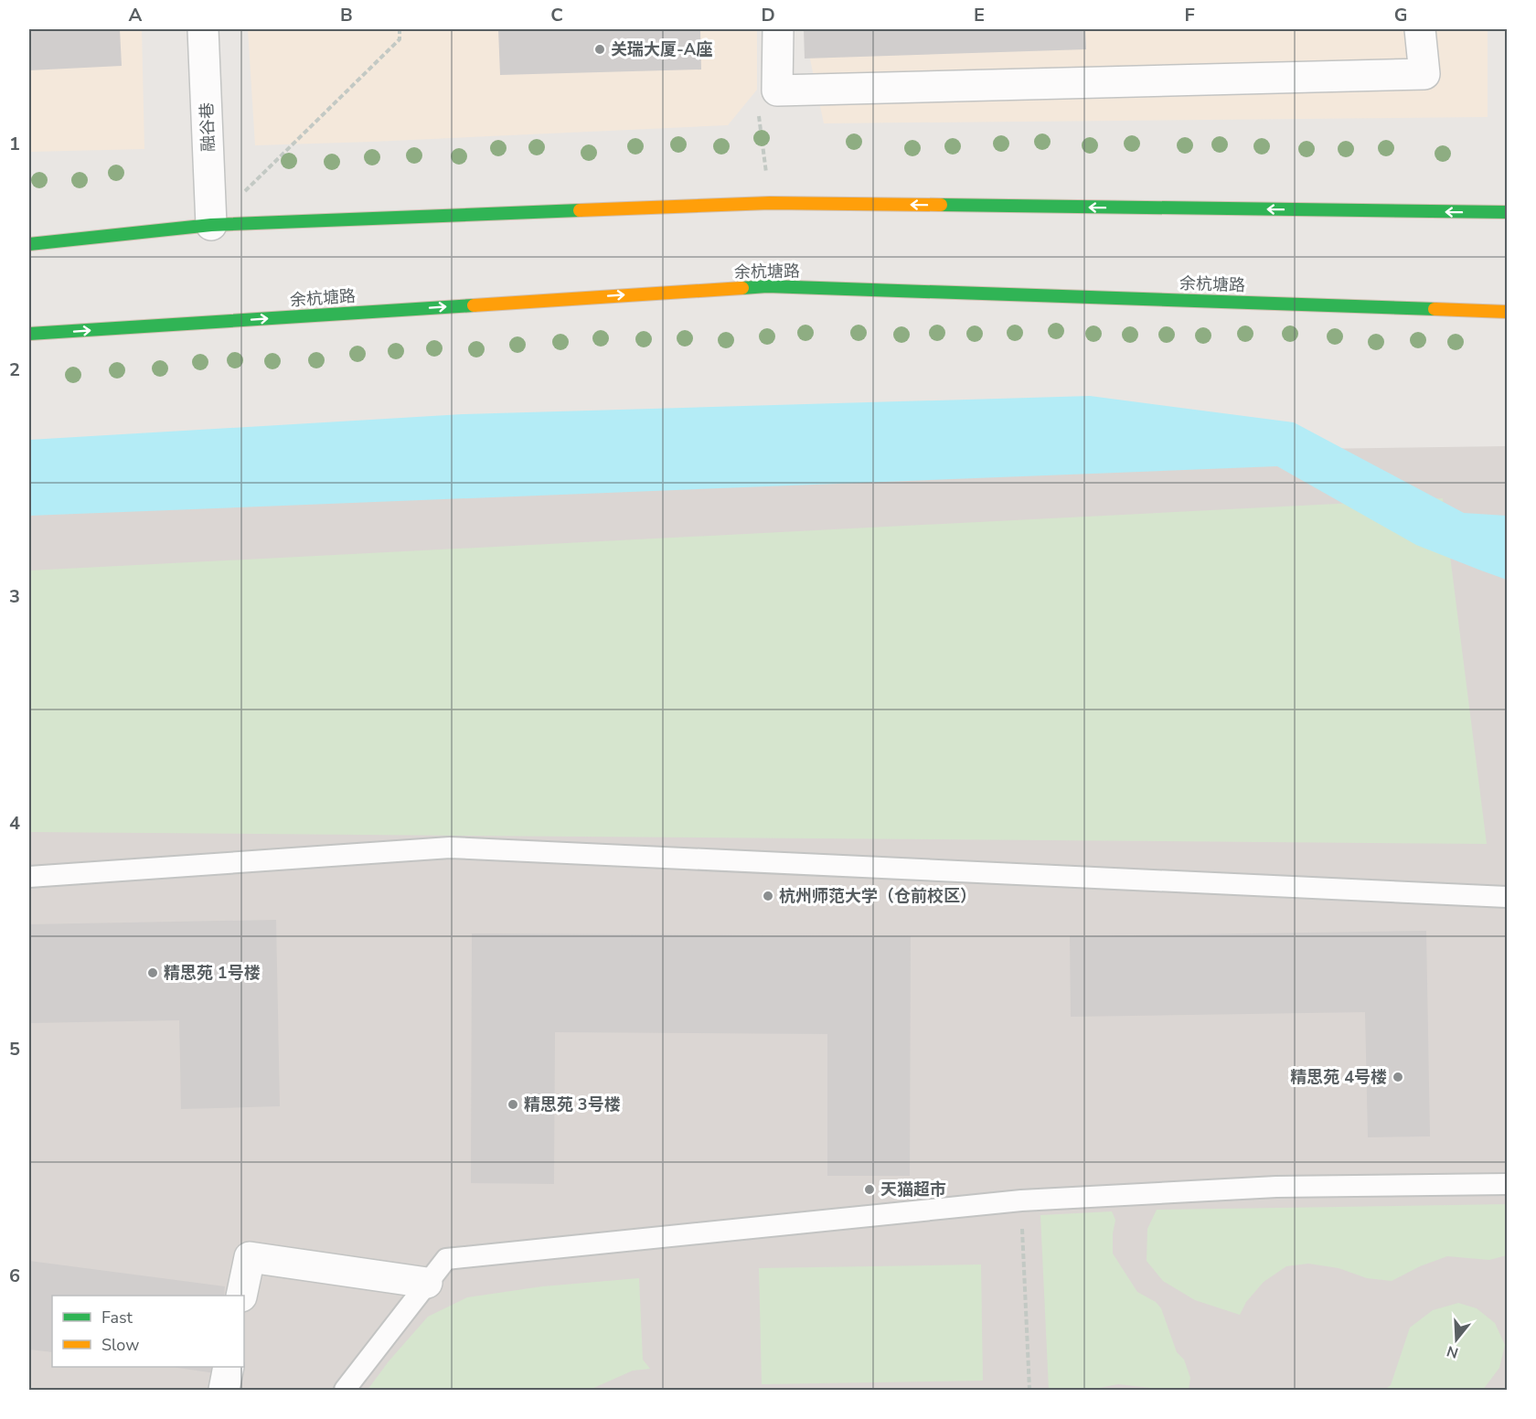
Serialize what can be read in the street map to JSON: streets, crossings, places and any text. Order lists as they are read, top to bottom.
{
  "streets": {
    "main road": ["余杭塘路"],
    "street": ["融谷巷"]
  },
  "places": [
    "关瑞大厦-A座",
    "杭州师范大学（仓前校区）",
    "精思苑 1号楼",
    "精思苑 4号楼",
    "精思苑 3号楼",
    "天猫超市"
  ],
  "legend": ["Fast", "Slow"],
  "north": "bottom",
  "grid": {
    "columns": [
      "A",
      "B",
      "C",
      "D",
      "E",
      "F",
      "G"
    ],
    "rows": [
      "1",
      "2",
      "3",
      "4",
      "5",
      "6"
    ]
  }
}
